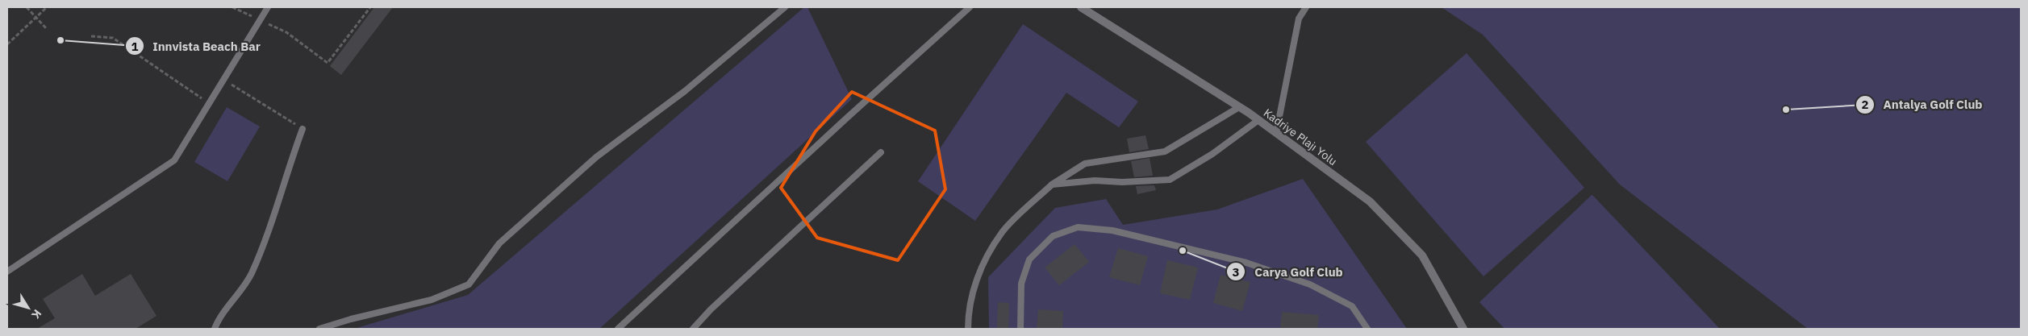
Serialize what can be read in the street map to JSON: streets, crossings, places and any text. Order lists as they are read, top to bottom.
{
  "streets": {
    "street": ["Kadriye Plajı Yolu"]
  },
  "places": ["Innvista Beach Bar", "Antalya Golf Club", "Carya Golf Club"],
  "north": "bottom right"
}
